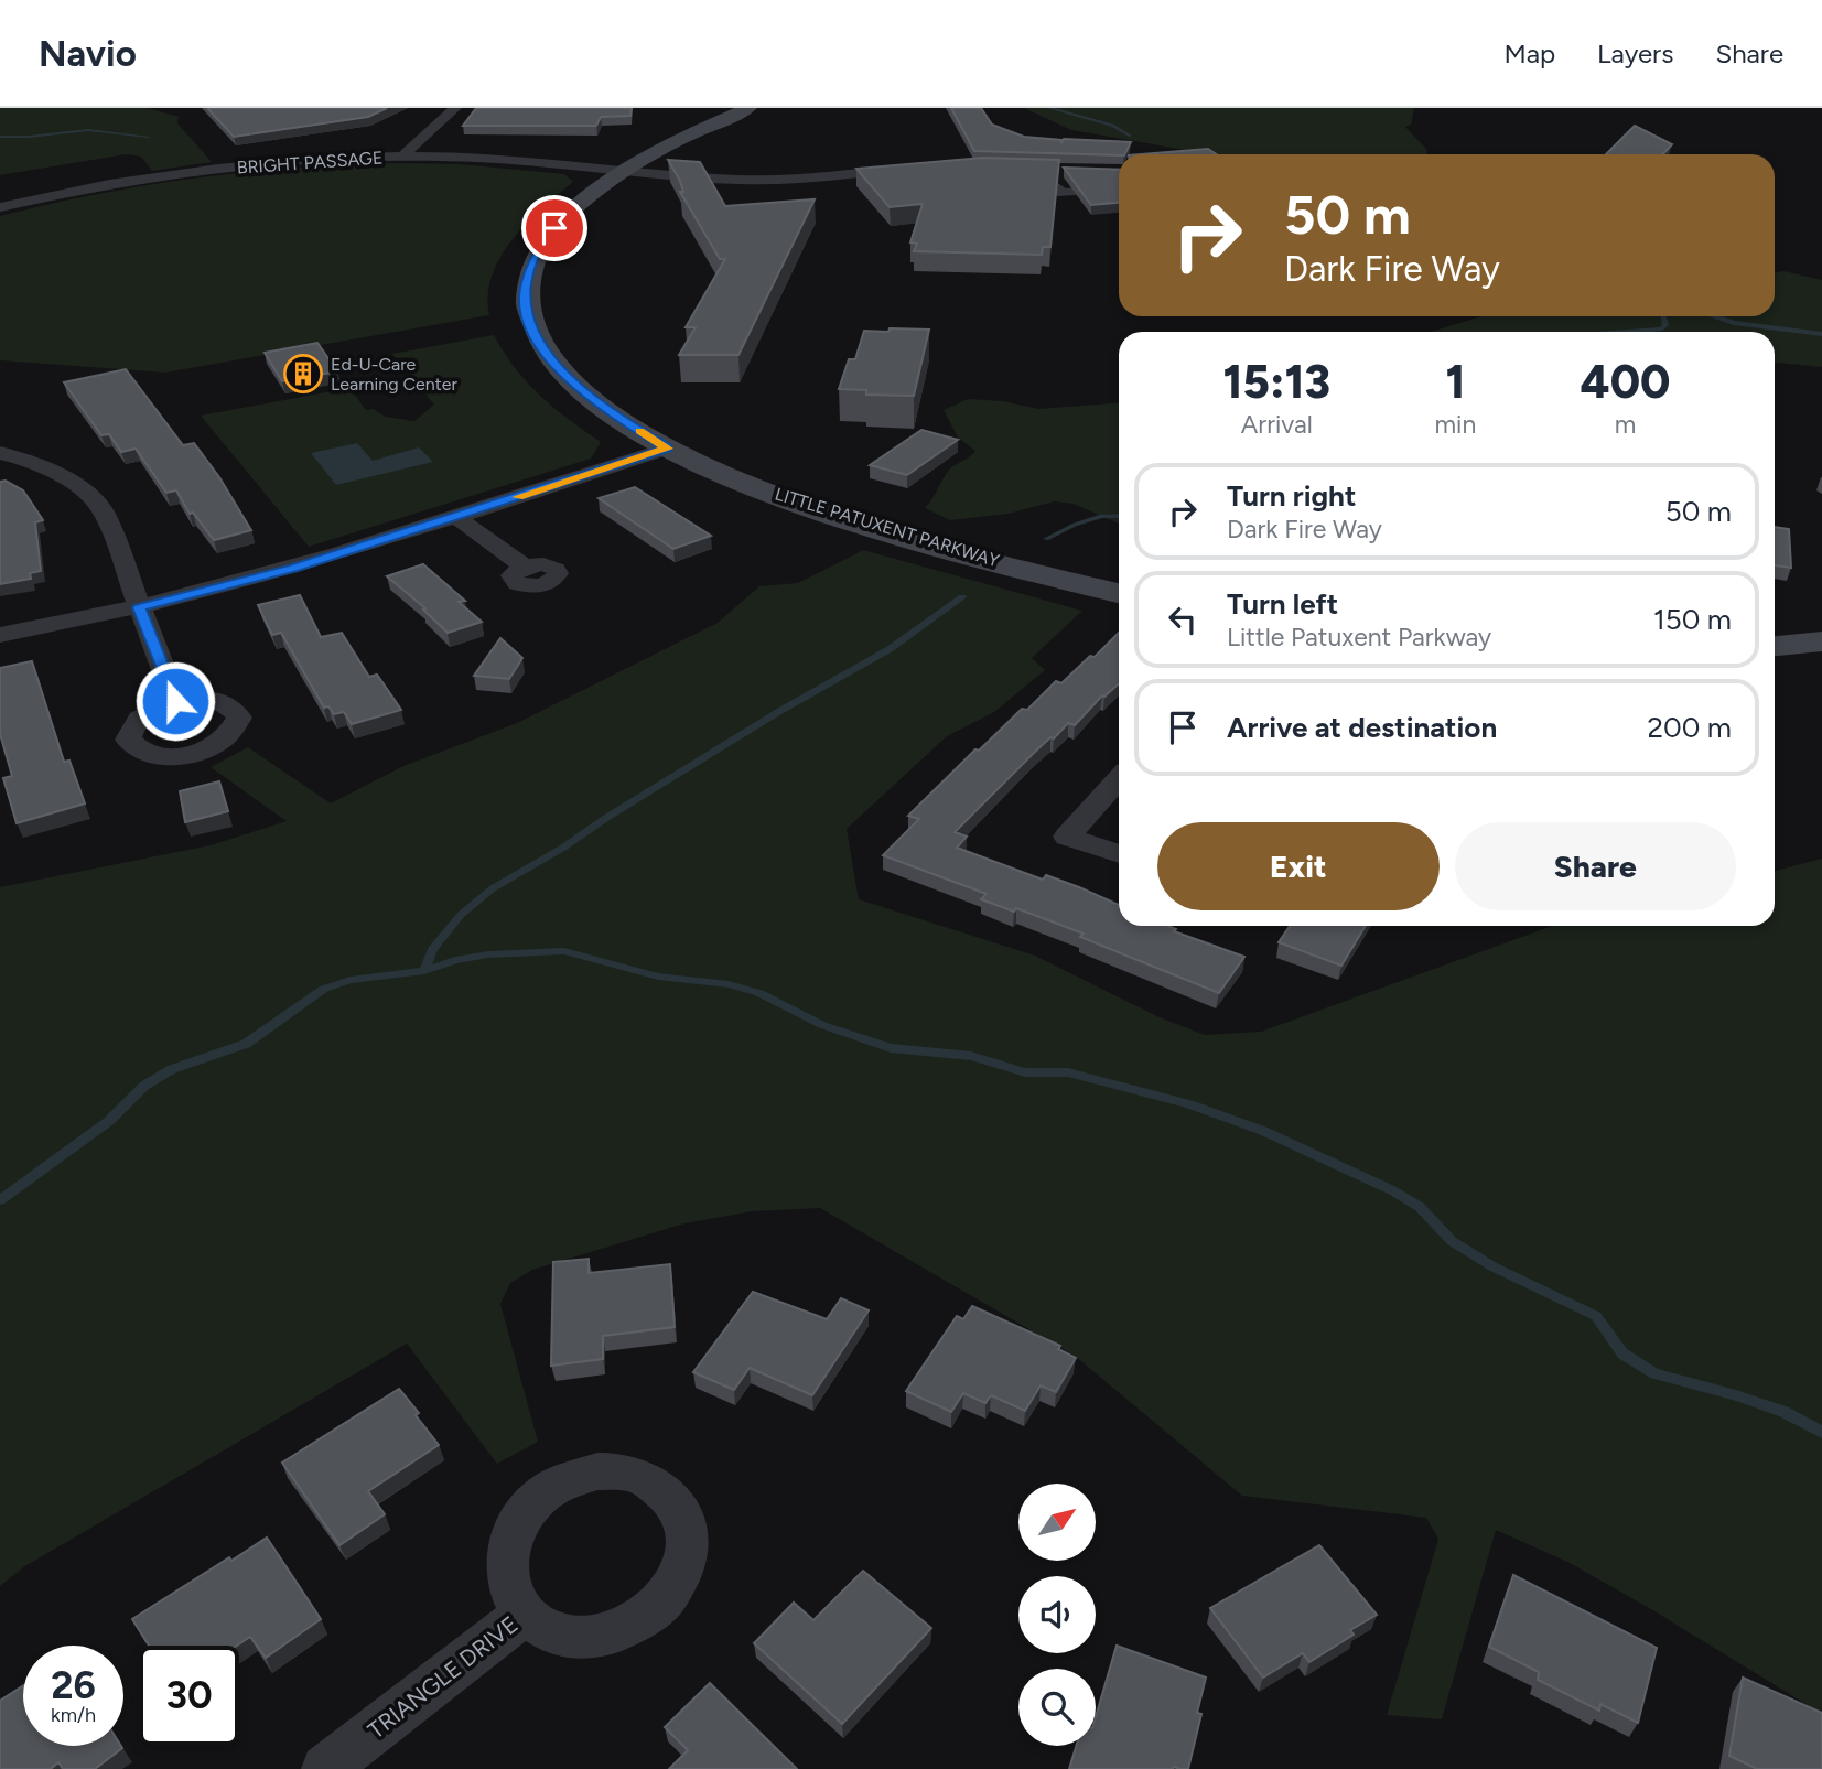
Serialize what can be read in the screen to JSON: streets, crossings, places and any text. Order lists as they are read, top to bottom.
{
  "streets": {
    "street": ["BRIGHT PASSAGE", "LITTLE PATUXENT PARKWAY", "TRIANGLE DRIVE"]
  },
  "crossings": [
    ["BRIGHT PASSAGE", "LITTLE PATUXENT PARKWAY"]
  ],
  "places": {
    "building": ["Ed-U-Care Learning Center"]
  },
  "north": "top right",
  "page": {
    "header": "Navio",
    "nav": ["Map", "Layers", "Share"],
    "turn": ["50 m", "Dark Fire Way"],
    "eta": [
      "15:13",
      "Arrival",
      "1",
      "min",
      "400",
      "m"
    ],
    "list": [
      {
        "name": "Turn right",
        "note": "Dark Fire Way",
        "value": "50 m"
      },
      {
        "name": "Turn left",
        "note": "Little Patuxent Parkway",
        "value": "150 m"
      },
      {
        "name": "Arrive at destination",
        "value": "200 m"
      }
    ],
    "buttons": ["Exit", "Share"],
    "speed": "26 km/h",
    "limit": "30"
  }
}
